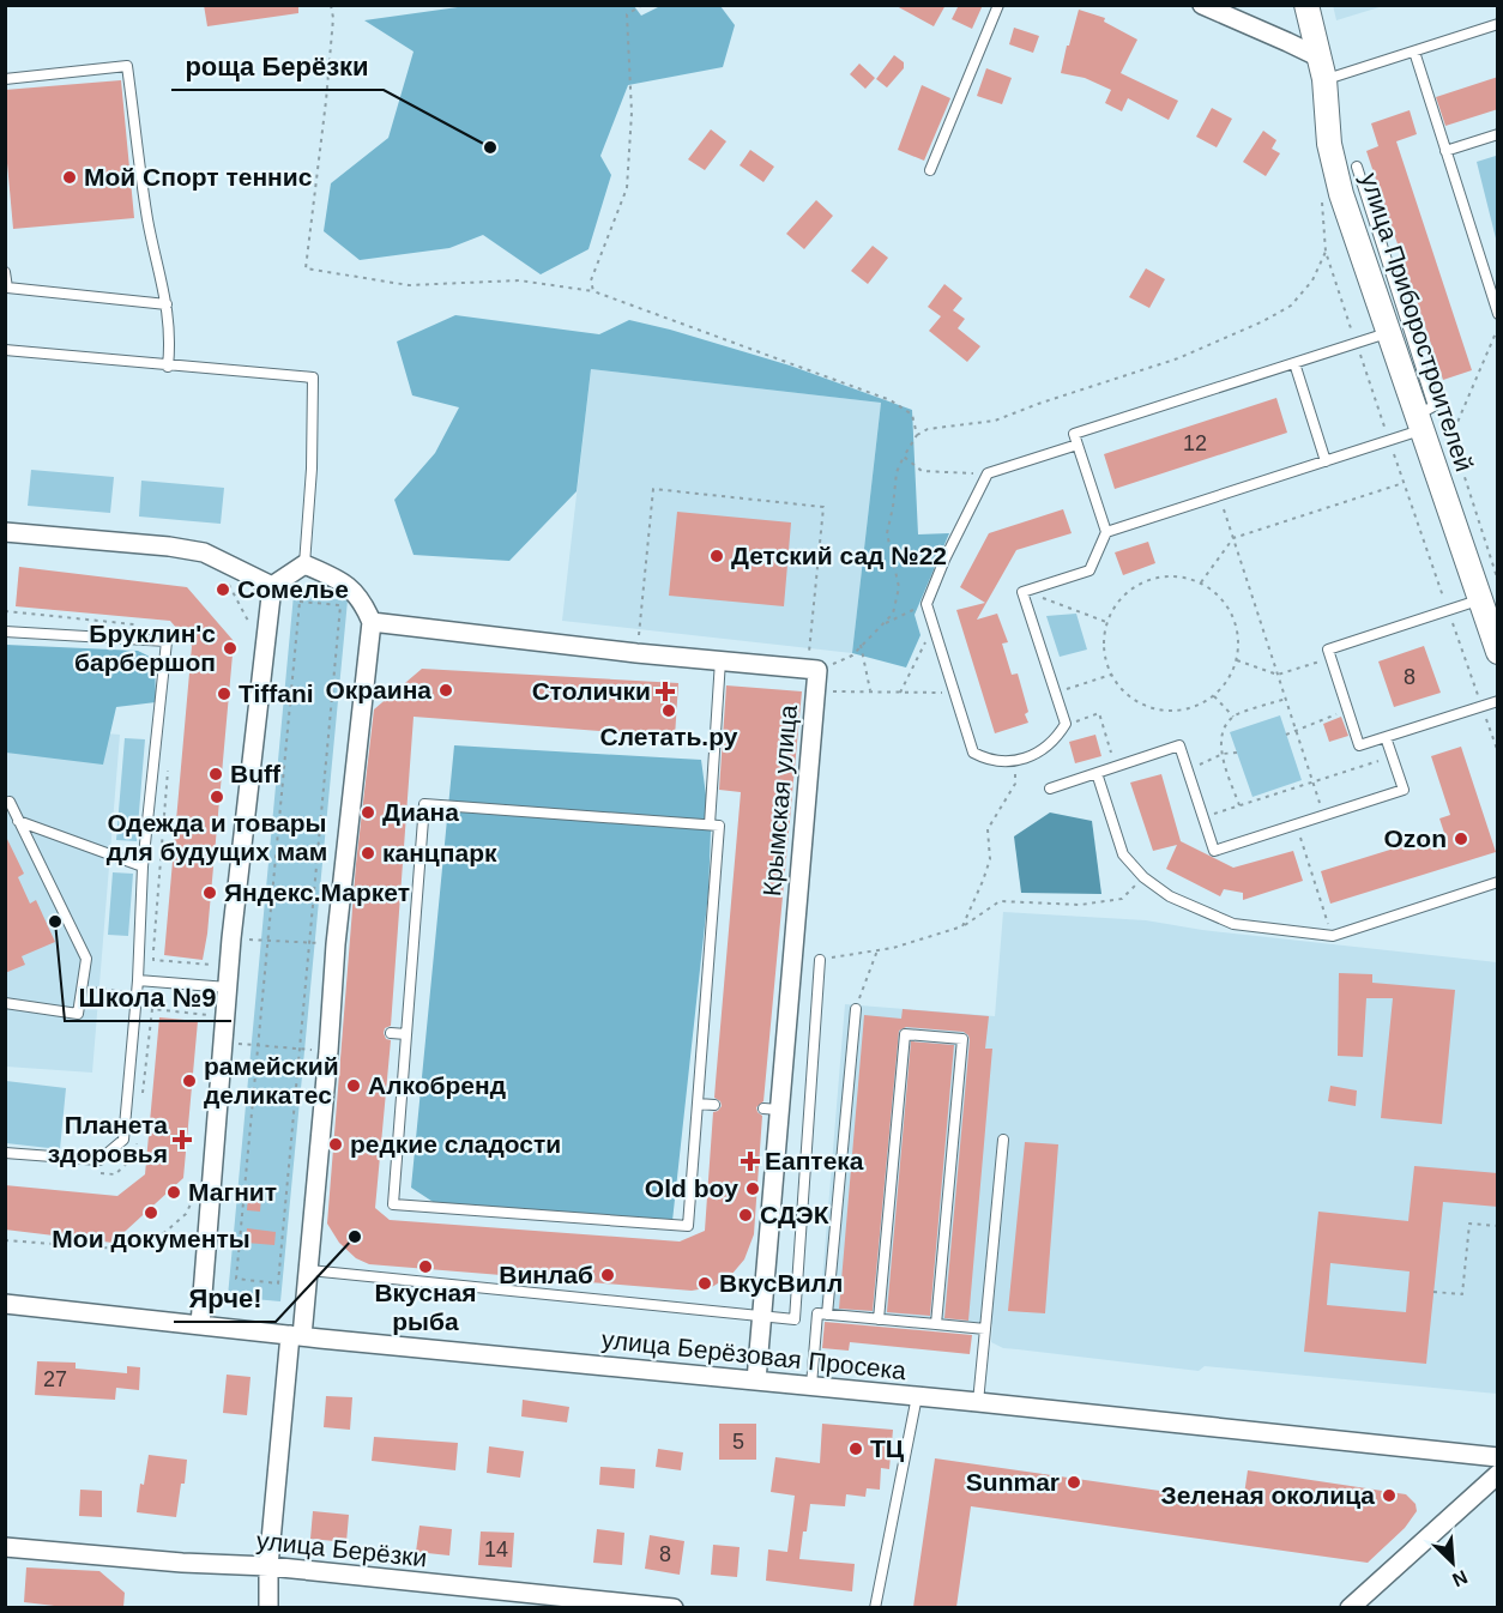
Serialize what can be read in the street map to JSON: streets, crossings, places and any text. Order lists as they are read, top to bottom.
{
  "streets": {
    "street": [
      "улица Приборостроителей",
      "Крымская улица",
      "улица Берёзовая Просека",
      "улица Берёзки"
    ]
  },
  "crossings": [
    ["Крымская улица", "улица Берёзовая Просека"]
  ],
  "places": {
    "other": [
      "роща Берёзки",
      "Мой Спорт теннис",
      "Детский сад №22",
      "Сомелье",
      "Бруклин'с барбершоп",
      "Окраина",
      "Tiffani",
      "Слетать.ру",
      "Buff",
      "Одежда и товары для будущих мам",
      "Диана",
      "Ozon",
      "канцпарк",
      "Яндекс.Маркет",
      "Школа №9",
      "рамейский деликатес",
      "Алкобренд",
      "редкие сладости",
      "Old boy",
      "Магнит",
      "Мои документы",
      "СДЭК",
      "Ярче!",
      "Вкусная рыба",
      "Винлаб",
      "ВкусВилл",
      "ТЦ",
      "Sunmar",
      "Зеленая околица"
    ],
    "health": ["Столички", "Планета здоровья", "Еаптека"]
  },
  "house_numbers": [
    "12",
    "8",
    "27",
    "5",
    "14",
    "8"
  ],
  "north": "bottom right"
}
